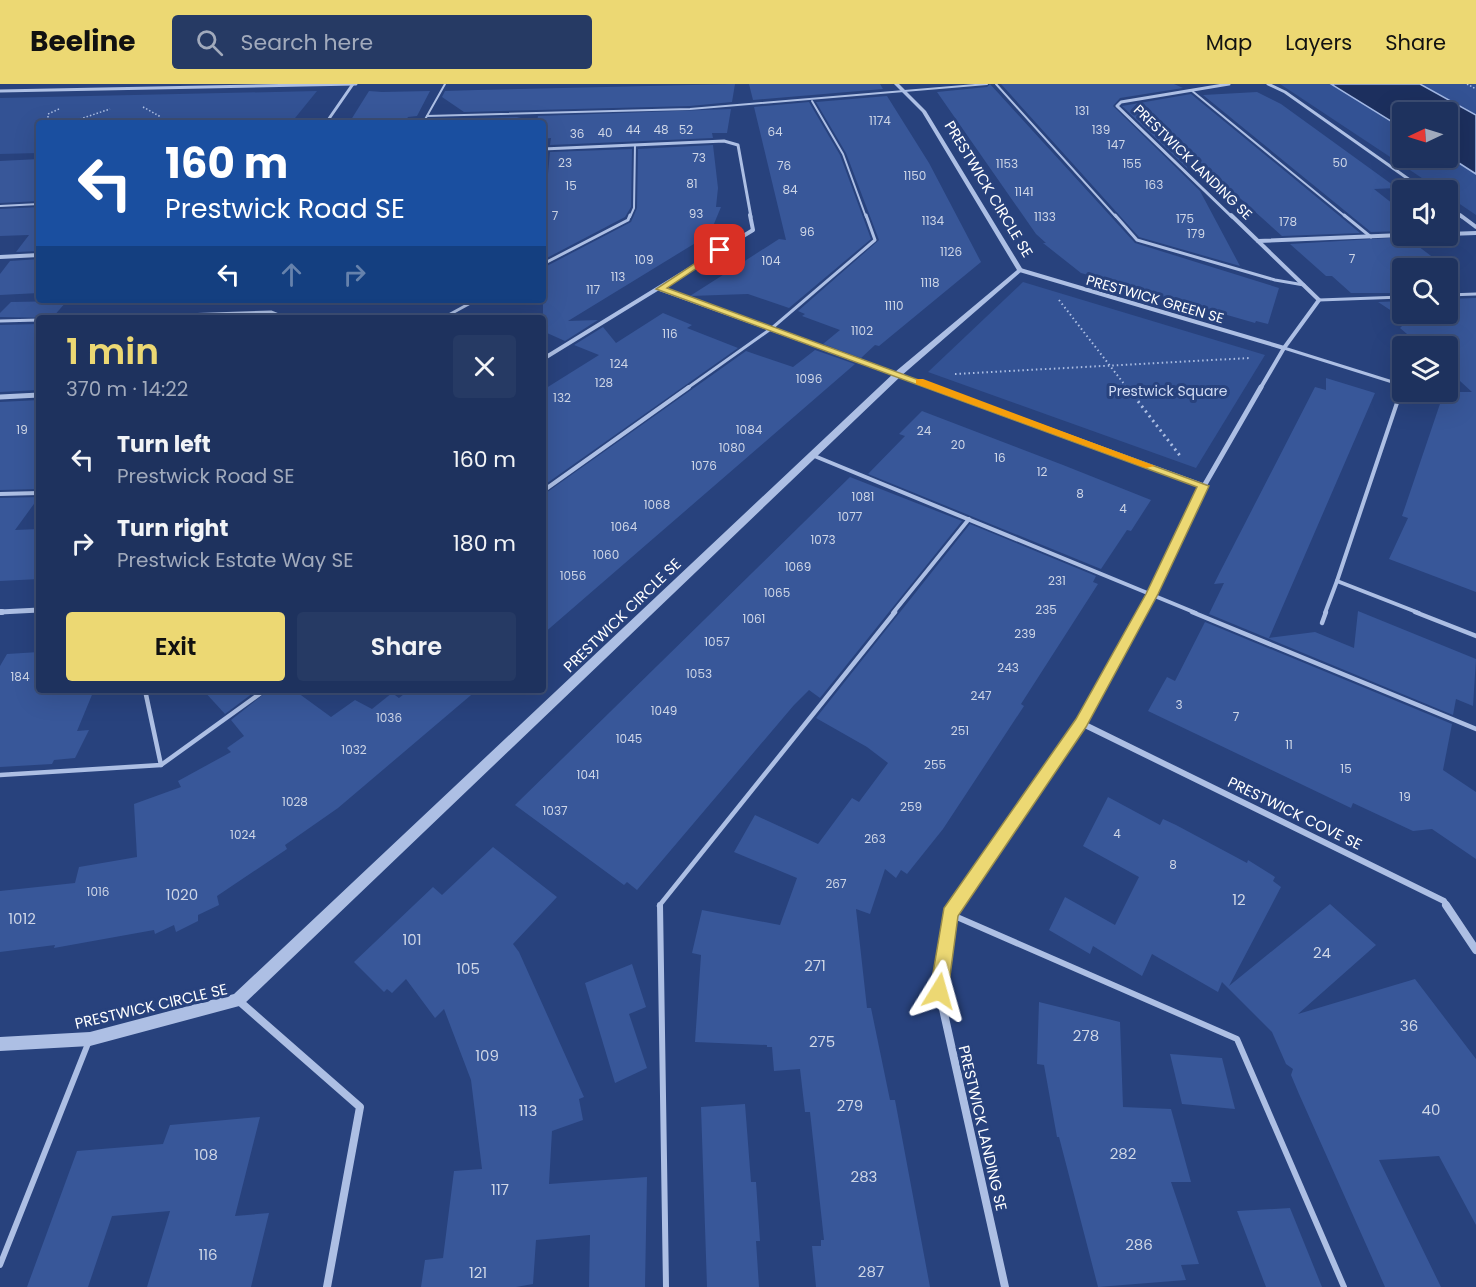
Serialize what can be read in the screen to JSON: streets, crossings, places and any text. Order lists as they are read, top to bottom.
{
  "streets": {
    "street": [
      "PRESTWICK LANDING SE",
      "PRESTWICK CIRCLE SE",
      "PRESTWICK GREEN SE",
      "PRESTWICK COVE SE"
    ]
  },
  "crossings": [
    ["PRESTWICK LANDING SE", "PRESTWICK GREEN SE"],
    ["PRESTWICK LANDING SE", "PRESTWICK COVE SE"],
    ["PRESTWICK CIRCLE SE", "PRESTWICK GREEN SE"]
  ],
  "parks": ["Prestwick Square"],
  "house_numbers": [
    "131",
    "1174",
    "44",
    "48",
    "52",
    "139",
    "64",
    "40",
    "36",
    "147",
    "73",
    "23",
    "50",
    "1153",
    "155",
    "76",
    "1150",
    "81",
    "163",
    "15",
    "84",
    "1141",
    "93",
    "7",
    "1133",
    "175",
    "1134",
    "178",
    "96",
    "179",
    "1126",
    "7",
    "109",
    "104",
    "113",
    "1118",
    "117",
    "1110",
    "1102",
    "116",
    "124",
    "1096",
    "128",
    "132",
    "19",
    "1084",
    "24",
    "20",
    "1080",
    "16",
    "1076",
    "12",
    "8",
    "1081",
    "1068",
    "4",
    "1077",
    "1064",
    "1073",
    "1060",
    "1069",
    "1056",
    "231",
    "1065",
    "235",
    "1061",
    "239",
    "1057",
    "243",
    "1053",
    "184",
    "247",
    "3",
    "1049",
    "7",
    "1036",
    "251",
    "1045",
    "11",
    "1032",
    "255",
    "15",
    "1041",
    "19",
    "1028",
    "259",
    "1037",
    "4",
    "1024",
    "263",
    "8",
    "267",
    "1016",
    "1020",
    "12",
    "1012",
    "101",
    "24",
    "271",
    "105",
    "36",
    "278",
    "275",
    "109",
    "279",
    "40",
    "113",
    "282",
    "108",
    "283",
    "117",
    "286",
    "116",
    "287",
    "121"
  ],
  "north": "left",
  "page": {
    "header": "Beeline",
    "search": "Search here",
    "nav": ["Map", "Layers", "Share"],
    "turn": ["160 m", "Prestwick Road SE"],
    "heading": ["1 min", "370 m · 14:22"],
    "list": [
      {
        "name": "Turn left",
        "note": "Prestwick Road SE",
        "value": "160 m"
      },
      {
        "name": "Turn right",
        "note": "Prestwick Estate Way SE",
        "value": "180 m"
      }
    ],
    "buttons": ["Exit", "Share"]
  }
}
